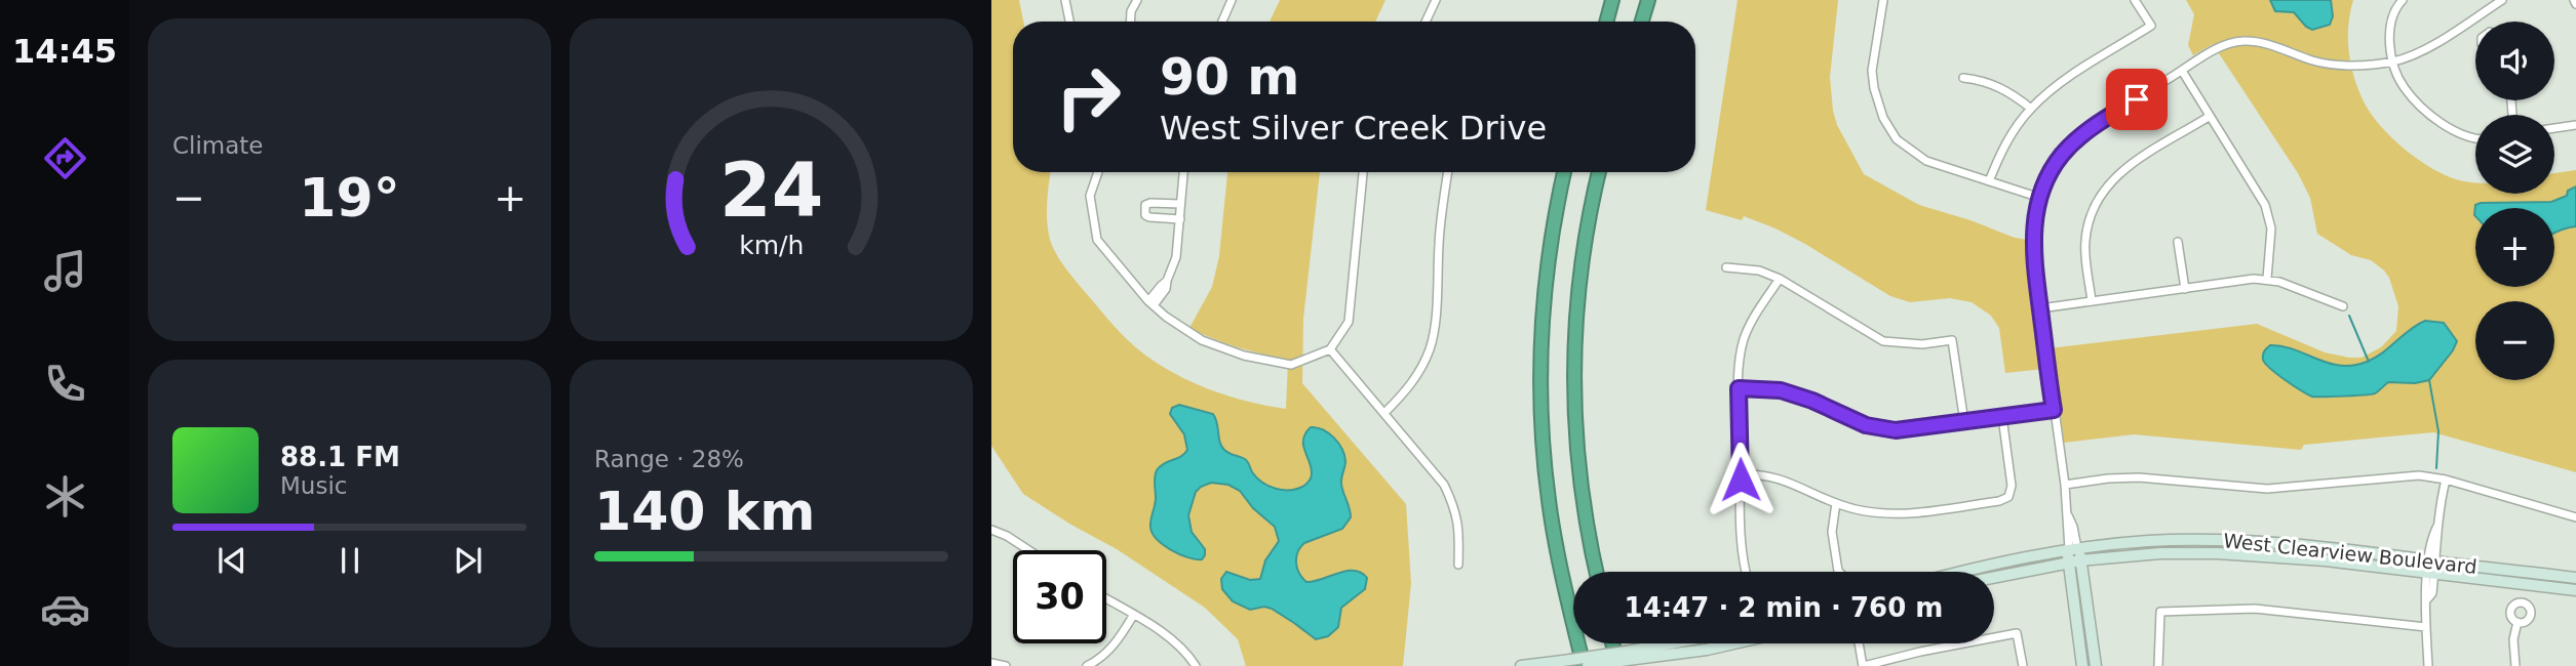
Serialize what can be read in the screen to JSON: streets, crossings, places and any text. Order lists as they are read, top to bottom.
{
  "streets": {
    "street": ["West Clearview Boulevard"]
  },
  "page": {
    "tabs": "14:45",
    "tile": [
      "Climate",
      ["Range · 28%", "140 km"]
    ],
    "map_buttons": ["+", "−"],
    "turn": ["90 m", "West Silver Creek Drive"],
    "heat": ["−", "19°", "+"],
    "song": ["88.1 FM", "Music"],
    "limit": "30",
    "trip": "14:47 · 2 min · 760 m",
    "gauge": ["24", "km/h"]
  }
}
